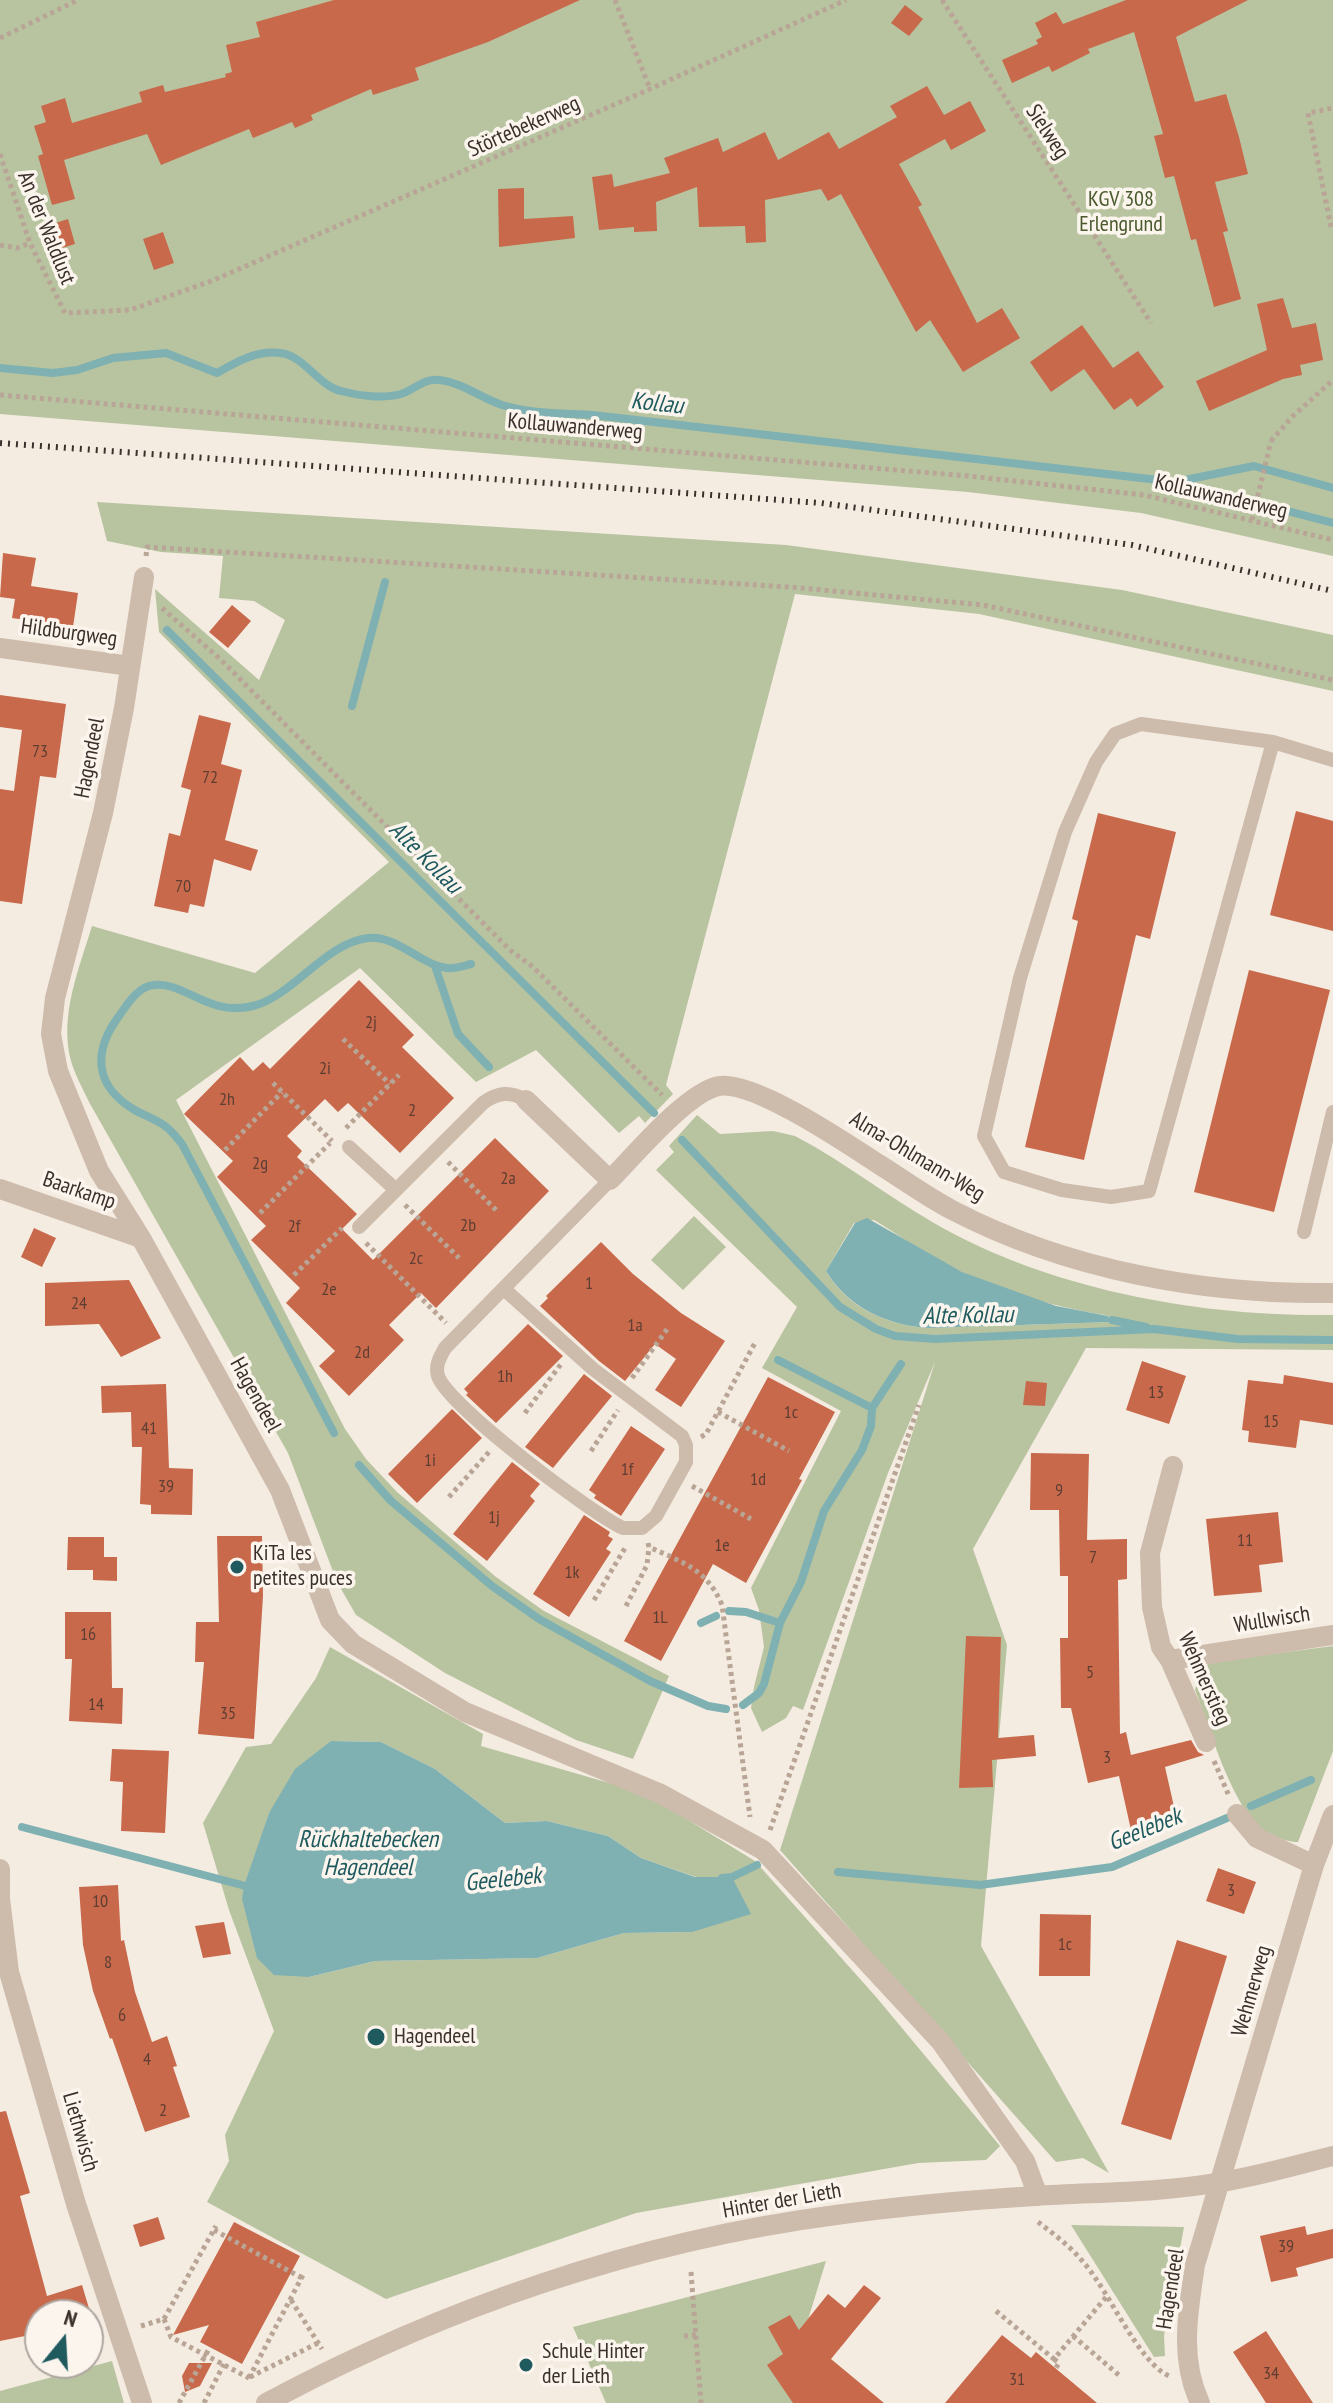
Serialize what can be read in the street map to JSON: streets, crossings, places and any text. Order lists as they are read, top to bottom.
{
  "streets": {
    "street": [
      "Hildburgweg",
      "Hagendeel",
      "Alma-Ohlmann-Weg",
      "Baarkamp",
      "Wullwisch",
      "Wehmerstieg",
      "Wehmerweg",
      "Liethwisch",
      "Hinter der Lieth"
    ],
    "path": [
      "Störtebekerweg",
      "Sielweg",
      "An der Waldlust",
      "Kollauwanderweg"
    ]
  },
  "crossings": [
    ["Störtebekerweg", "An der Waldlust"],
    ["Hildburgweg", "Hagendeel"],
    ["Hagendeel", "Baarkamp"],
    ["Hagendeel", "Wehmerweg"],
    ["Hagendeel", "Hinter der Lieth"],
    ["Wullwisch", "Wehmerstieg"],
    ["Wehmerweg", "Hinter der Lieth"]
  ],
  "water": [
    "Kollau",
    "Alte Kollau",
    "Geelebek",
    "Rückhaltebecken Hagendeel"
  ],
  "parks": ["KGV 308 Erlengrund"],
  "places": ["KiTa les petites puces", "Hagendeel", "Schule Hinter der Lieth"],
  "house_numbers": [
    "73",
    "72",
    "70",
    "2j",
    "2i",
    "2h",
    "2",
    "2g",
    "2a",
    "2b",
    "2f",
    "2c",
    "1",
    "2e",
    "24",
    "1a",
    "2d",
    "1h",
    "13",
    "1c",
    "15",
    "41",
    "1i",
    "1f",
    "1d",
    "39",
    "9",
    "1j",
    "11",
    "1e",
    "7",
    "1k",
    "1L",
    "16",
    "5",
    "14",
    "35",
    "3",
    "3",
    "10",
    "1c",
    "8",
    "6",
    "4",
    "2",
    "39",
    "34",
    "31"
  ],
  "north": "top"
}
